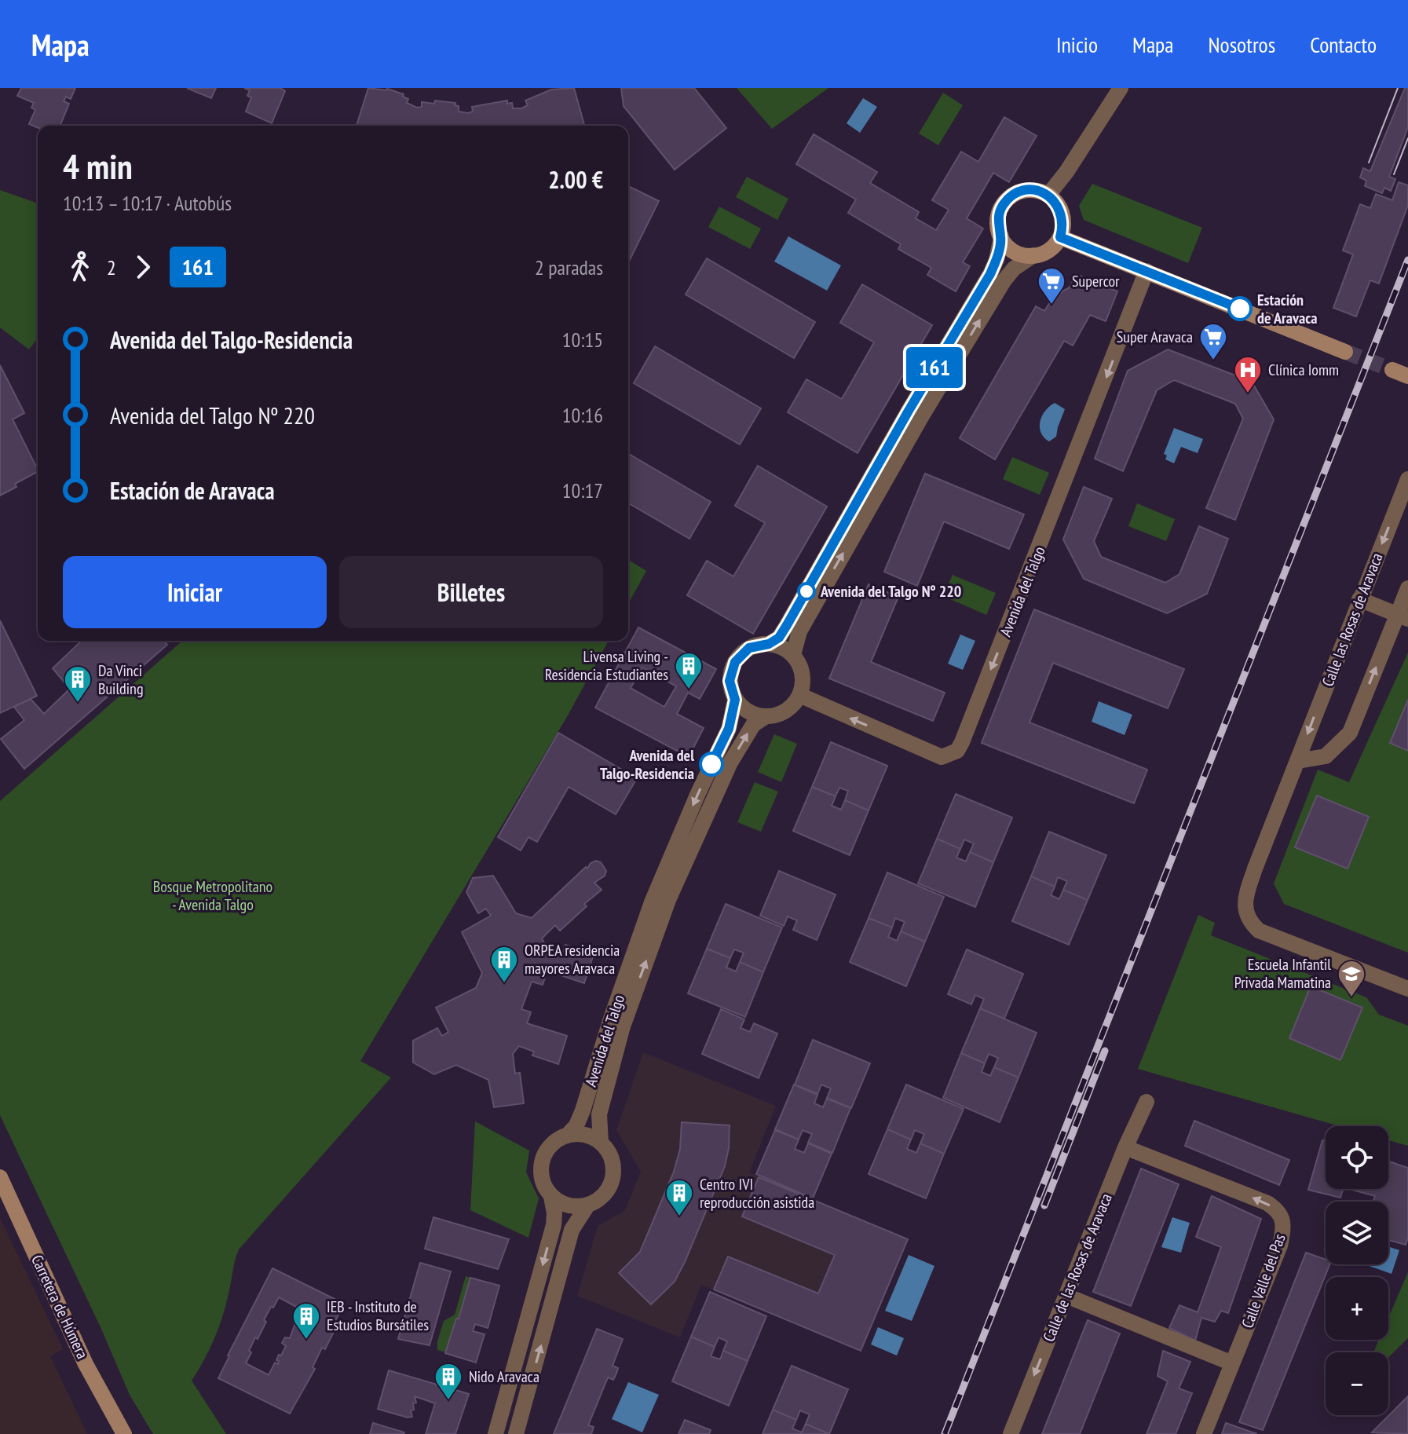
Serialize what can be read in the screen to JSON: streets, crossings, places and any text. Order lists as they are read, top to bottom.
{
  "streets": {
    "street": [
      "Avenida del Talgo",
      "Calle las Rosas de Aravaca",
      "Calle de las Rosas de Aravaca",
      "Calle Valle del Pas",
      "Carretera de Húmera"
    ]
  },
  "crossings": [
    ["Calle de las Rosas de Aravaca", "Calle Valle del Pas"]
  ],
  "one_way": ["Calle de las Rosas de Aravaca"],
  "parks": ["Bosque Metropolitano - Avenida Talgo"],
  "places": {
    "supermarket": ["Supercor", "Super Aravaca"],
    "other": ["Estación de Aravaca", "Avenida del Talgo Nº 220", "Avenida del Talgo-Residencia"],
    "hospital": ["Clínica Iomm"],
    "building": [
      "Livensa Living - Residencia Estudiantes",
      "Da Vinci Building",
      "ORPEA residencia mayores Aravaca",
      "Centro IVI reproducción asistida",
      "IEB - Instituto de Estudios Bursátiles",
      "Nido Aravaca"
    ],
    "school or university": ["Escuela Infantil Privada Mamatina"]
  },
  "lines": ["bus line 161"],
  "page": {
    "header": "Mapa",
    "nav": [
      "Inicio",
      "Mapa",
      "Nosotros",
      "Contacto"
    ],
    "on_map": "161",
    "heading": ["4 min", "10:13 – 10:17 · Autobús", "2.00 €"],
    "legs": ["2", "161", "2 paradas"],
    "list": [
      {
        "name": "Avenida del Talgo-Residencia",
        "value": "10:15"
      },
      {
        "name": "Avenida del Talgo Nº 220",
        "value": "10:16"
      },
      {
        "name": "Estación de Aravaca",
        "value": "10:17"
      }
    ],
    "buttons": ["Iniciar", "Billetes"],
    "map_buttons": ["+", "−"]
  }
}
